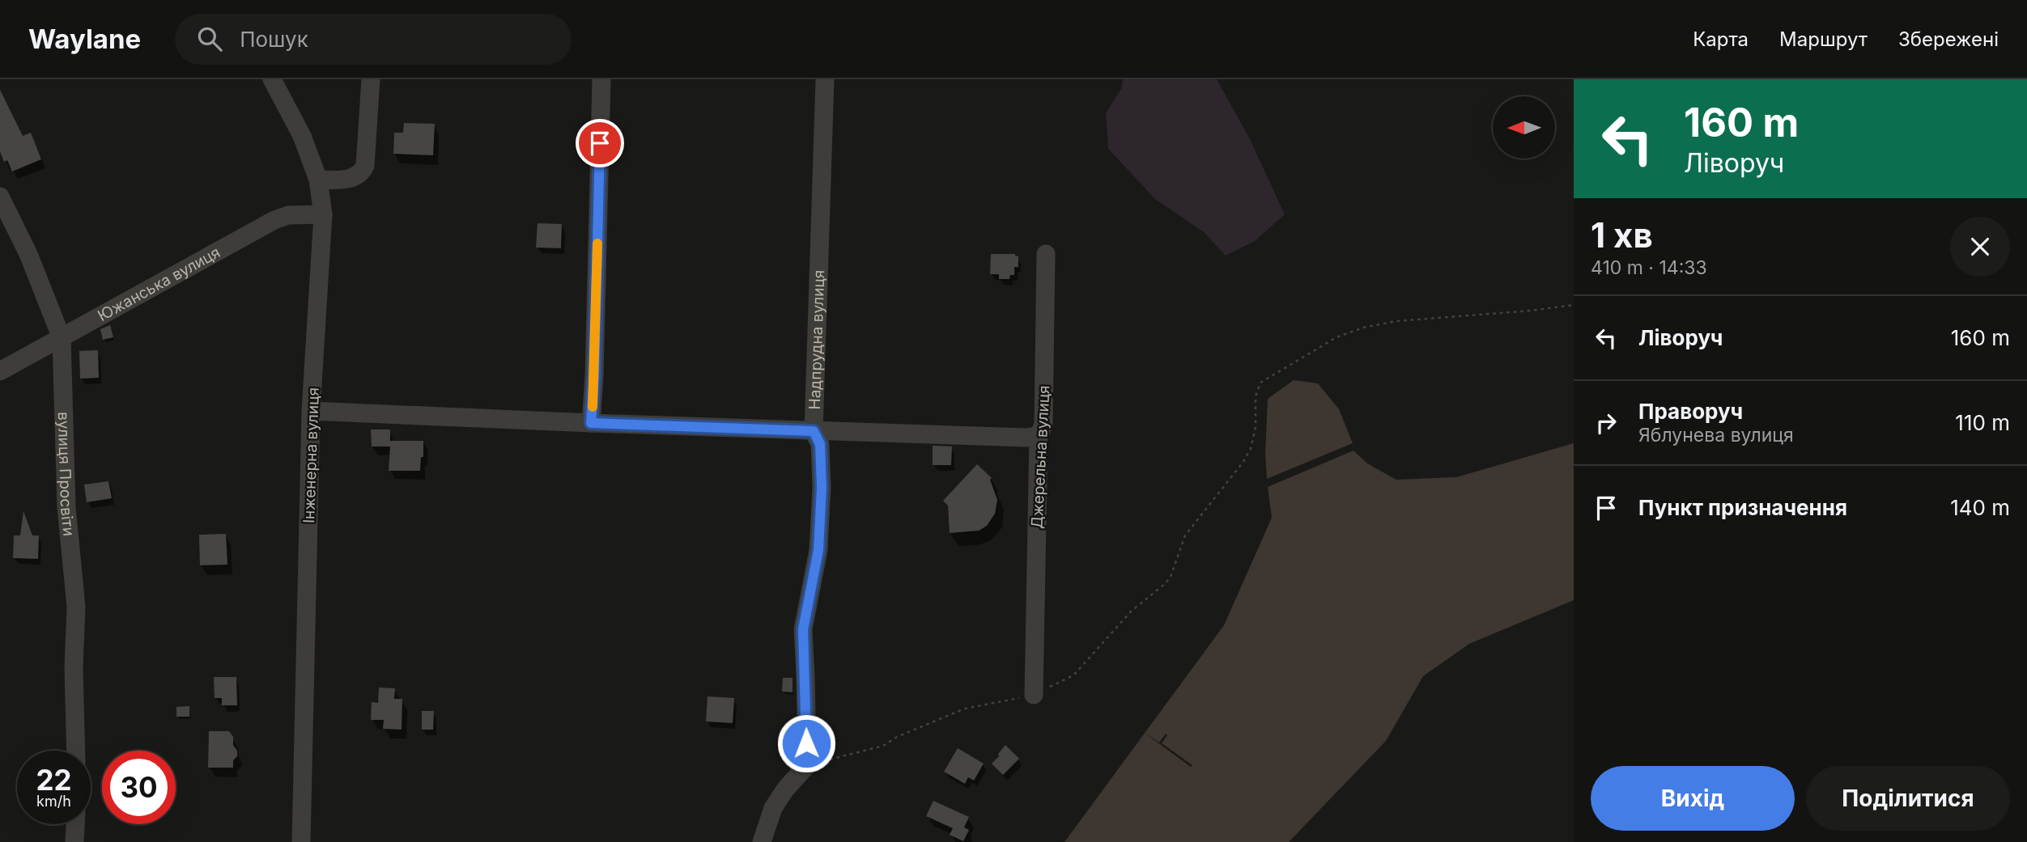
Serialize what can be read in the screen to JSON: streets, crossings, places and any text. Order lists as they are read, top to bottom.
{
  "streets": {
    "street": [
      "Южанська вулиця",
      "Надпрудна вулиця",
      "Інженерна вулиця",
      "Джерельна вулиця",
      "вулиця Просвіти"
    ]
  },
  "crossings": [
    ["Южанська вулиця", "Інженерна вулиця"],
    ["Южанська вулиця", "вулиця Просвіти"]
  ],
  "north": "left",
  "page": {
    "header": "Waylane",
    "search": "Пошук",
    "nav": ["Карта", "Маршрут", "Збережені"],
    "turn": ["160 m", "Ліворуч"],
    "heading": ["1 хв", "410 m · 14:33"],
    "list": [
      {
        "name": "Ліворуч",
        "value": "160 m"
      },
      {
        "name": "Праворуч",
        "note": "Яблунева вулиця",
        "value": "110 m"
      },
      {
        "name": "Пункт призначення",
        "value": "140 m"
      }
    ],
    "speed": "22 km/h",
    "limit": "30",
    "buttons": ["Вихід", "Поділитися"]
  }
}
